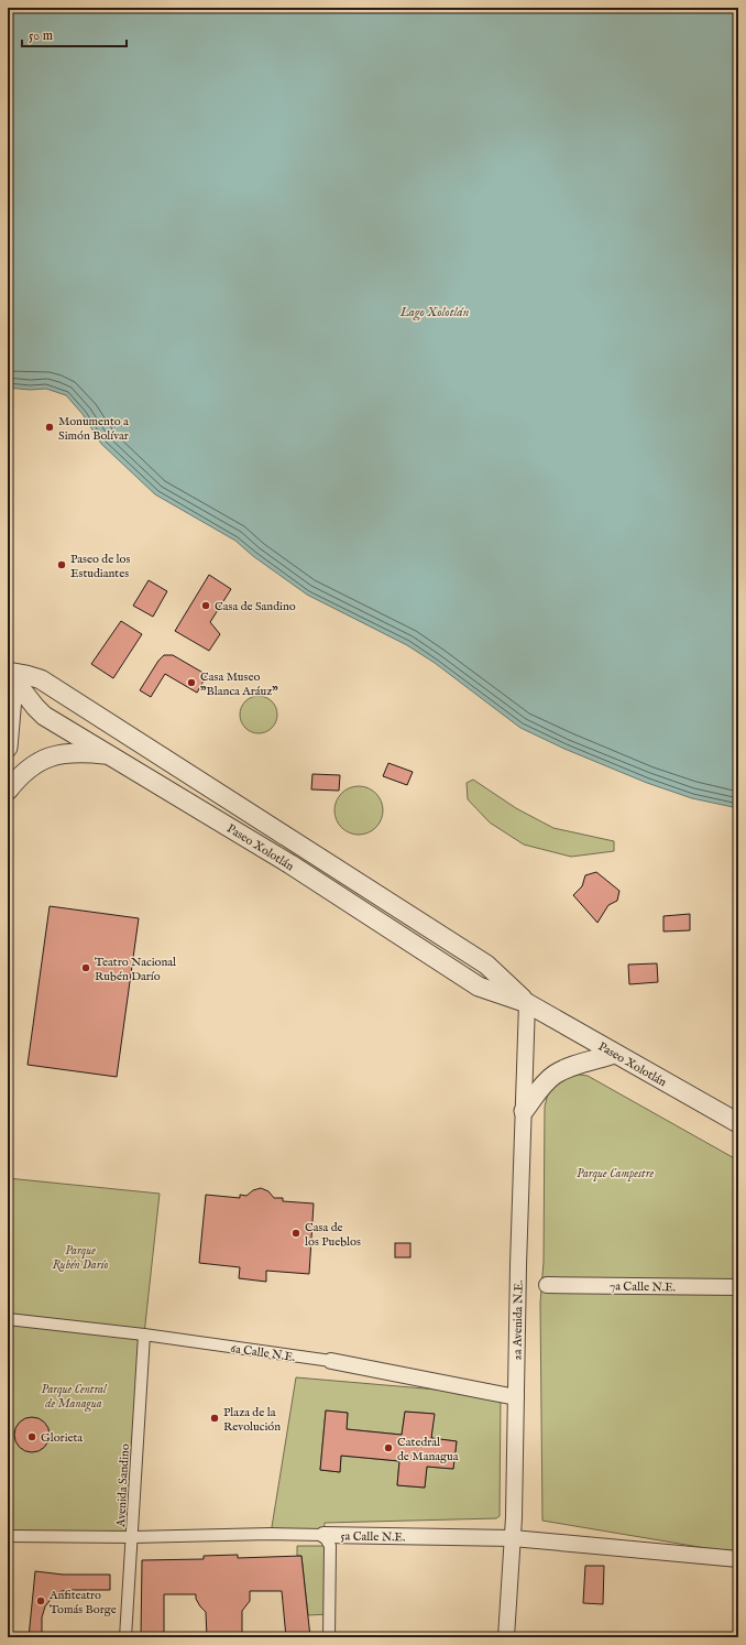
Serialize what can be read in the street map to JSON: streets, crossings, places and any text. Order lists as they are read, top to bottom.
{
  "streets": {
    "street": [
      "Paseo Xolotlán",
      "7a Calle N.E.",
      "2a Avenida N.E.",
      "6a Calle N.E.",
      "Avenida Sandino",
      "5a Calle N.E."
    ]
  },
  "crossings": [
    ["Paseo Xolotlán", "2a Avenida N.E."],
    ["2a Avenida N.E.", "6a Calle N.E."],
    ["2a Avenida N.E.", "5a Calle N.E."],
    ["6a Calle N.E.", "Avenida Sandino"],
    ["Avenida Sandino", "5a Calle N.E."]
  ],
  "water": ["Lago Xolotlán"],
  "parks": ["Parque Campestre", "Parque Rubén Darío", "Parque Central de Managua"],
  "places": [
    "Monumento a Simón Bolívar",
    "Paseo de los Estudiantes",
    "Casa de Sandino",
    "Casa Museo \"Blanca Aráuz\"",
    "Teatro Nacional Rubén Darío",
    "Casa de los Pueblos",
    "Plaza de la Revolución",
    "Glorieta",
    "Catedral de Managua",
    "Anfiteatro Tomás Borge"
  ],
  "scale_bar": "50 m"
}
